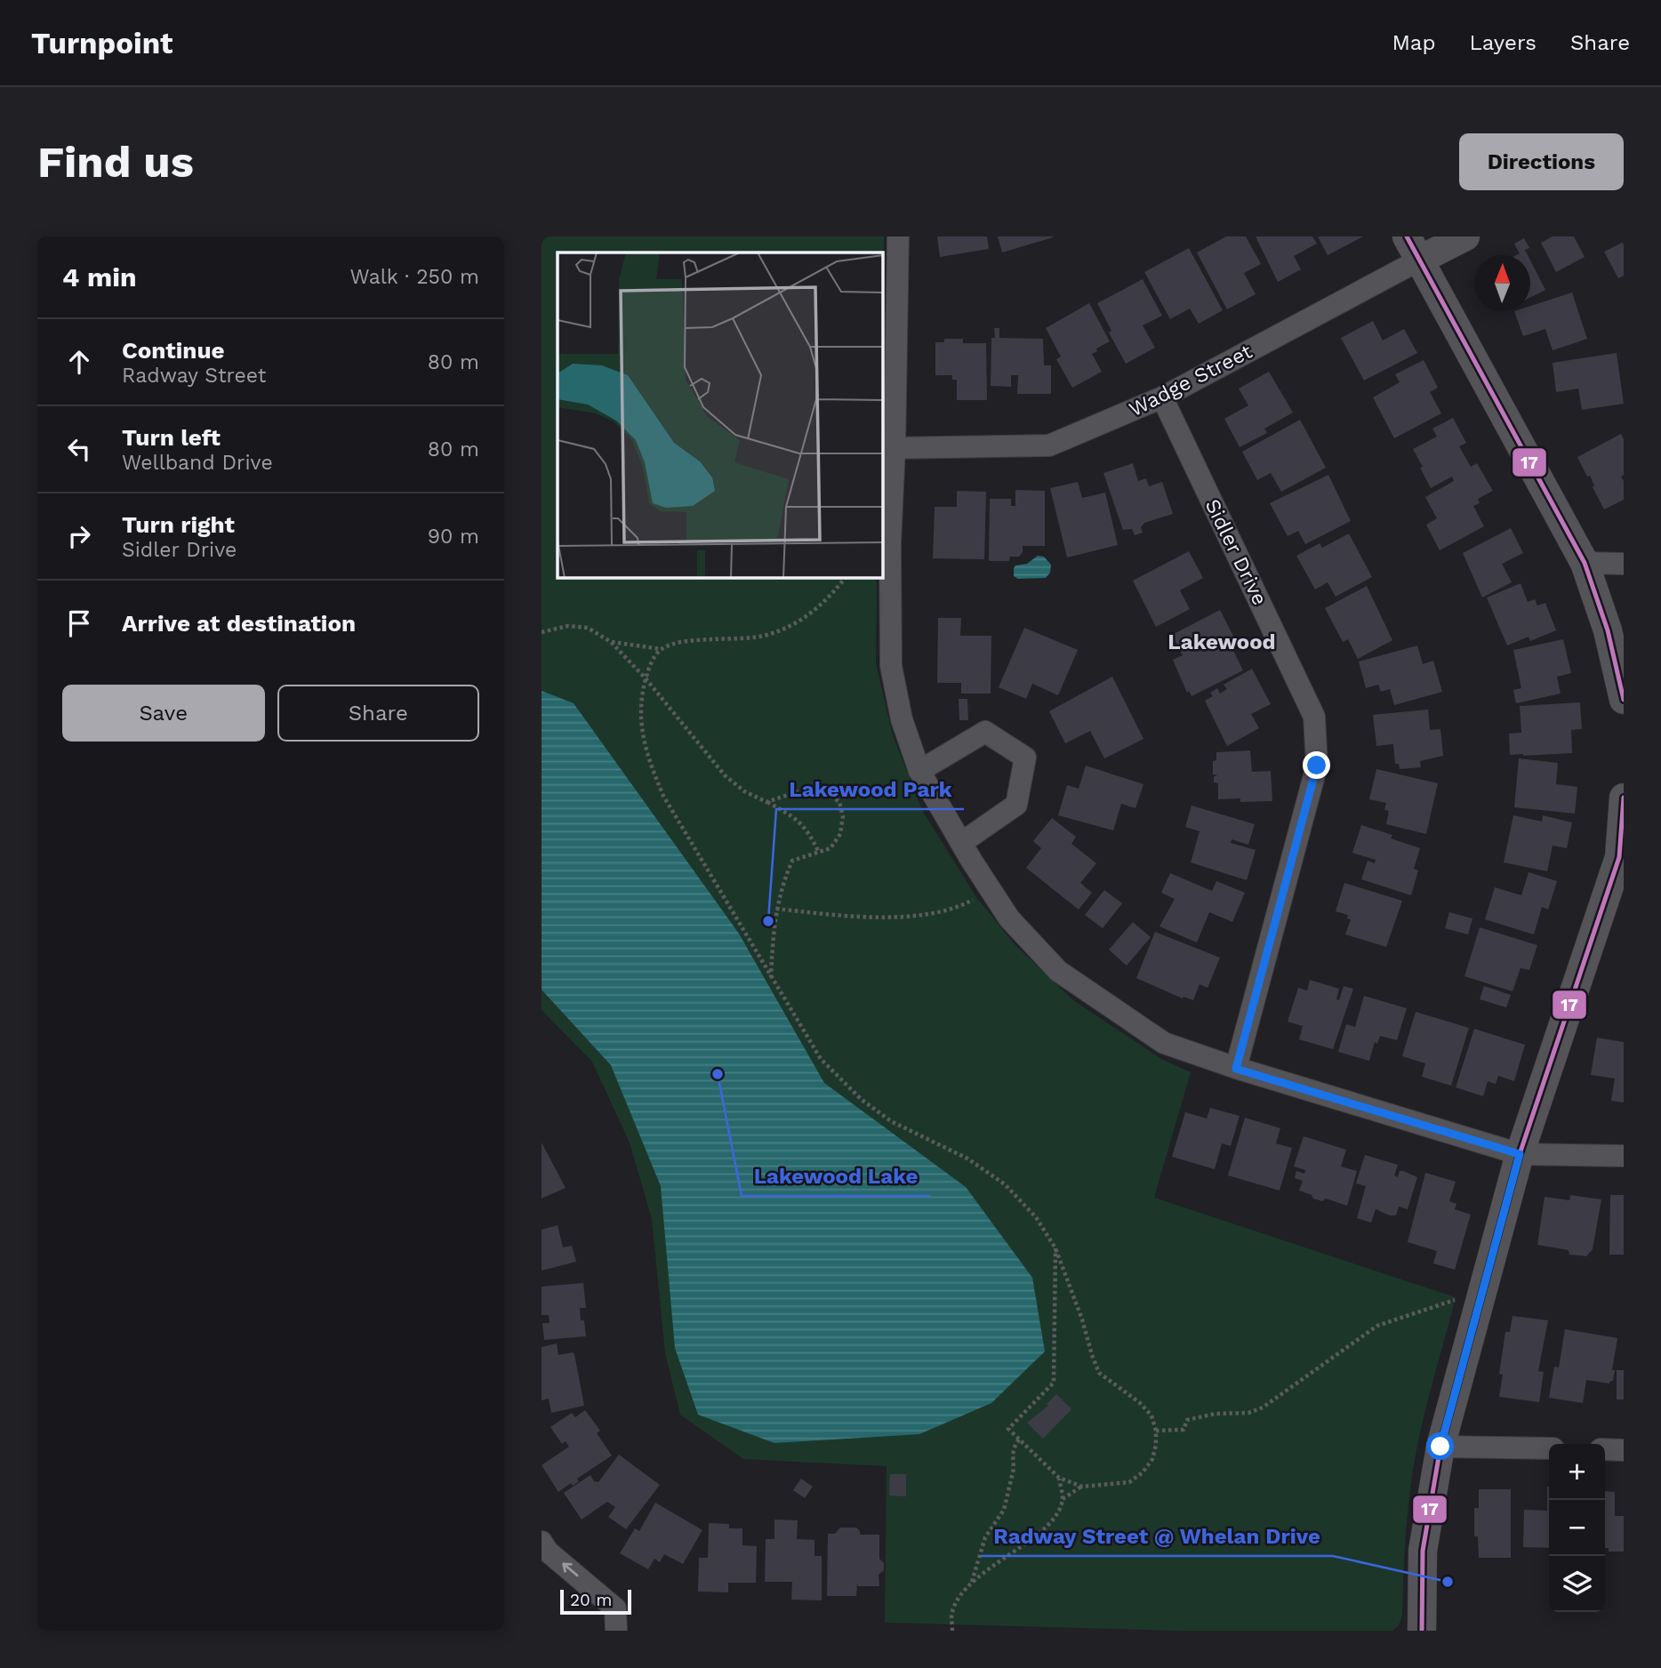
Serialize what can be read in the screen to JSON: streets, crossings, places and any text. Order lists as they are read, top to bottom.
{
  "streets": {
    "street": ["Wadge Street", "Sidler Drive"]
  },
  "crossings": [
    ["Wadge Street", "Sidler Drive"]
  ],
  "districts": ["Lakewood"],
  "places": ["Lakewood Park", "Lakewood Lake", "Radway Street @ Whelan Drive"],
  "lines": ["transit line 17"],
  "scale_bar": "20 m",
  "north": "top",
  "page": {
    "header": "Turnpoint",
    "nav": ["Map", "Layers", "Share"],
    "buttons": [
      "Directions",
      ["Save", "Share"]
    ],
    "title": "Find us",
    "heading": ["4 min", "Walk · 250 m"],
    "list": [
      ["Continue", "Radway Street", "80 m"],
      ["Turn left", "Wellband Drive", "80 m"],
      ["Turn right", "Sidler Drive", "90 m"],
      "Arrive at destination"
    ],
    "map_buttons": ["+", "−"],
    "scale": "20 m"
  }
}
